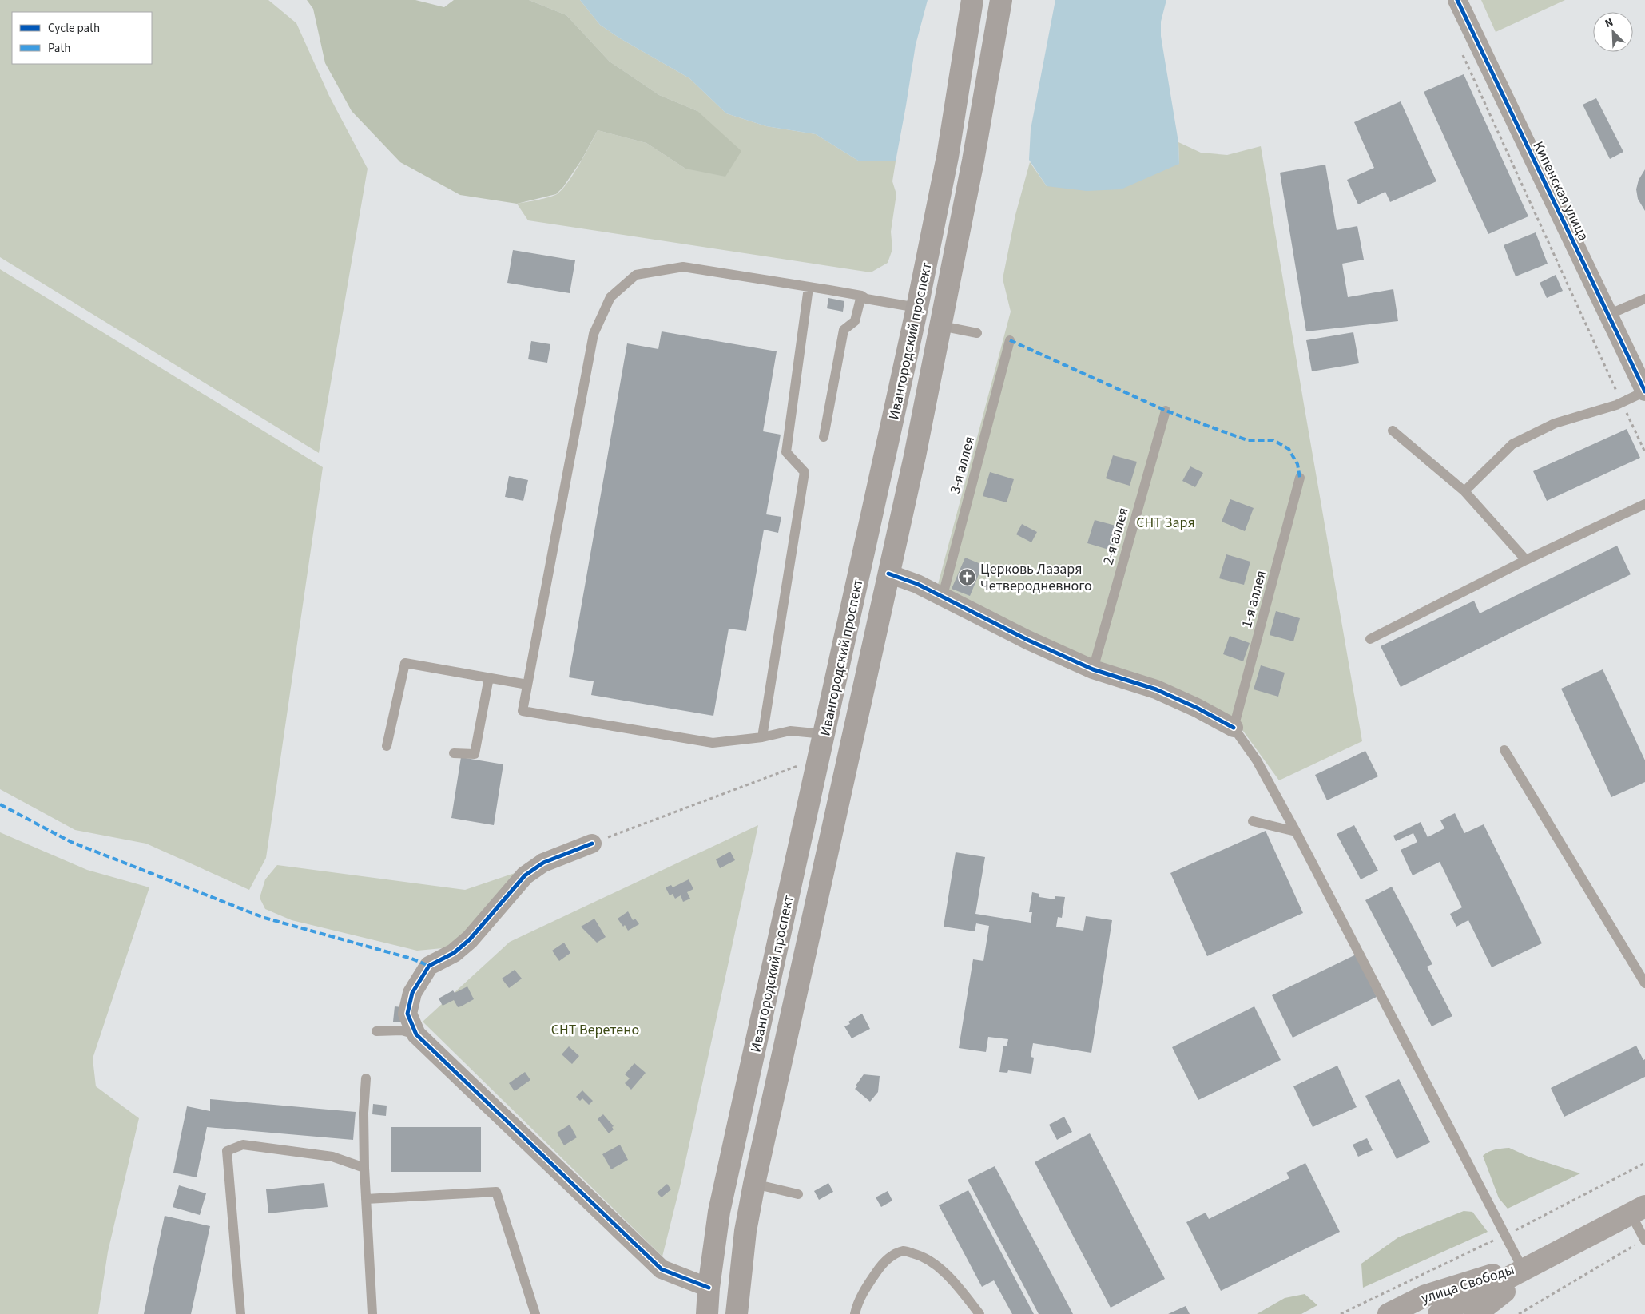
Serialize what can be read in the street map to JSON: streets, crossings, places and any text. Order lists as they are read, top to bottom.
{
  "streets": {
    "highway": ["Ивангородский проспект"],
    "main road": ["улица Свободы"],
    "street": ["Кипенская улица"],
    "lane": ["3-я аллея", "2-я аллея", "1-я аллея"]
  },
  "parks": ["СНТ Заря", "СНТ Веретено"],
  "places": {
    "church": ["Церковь Лазаря Четверодневного"]
  },
  "legend": ["Cycle path", "Path"],
  "north": "top left"
}
